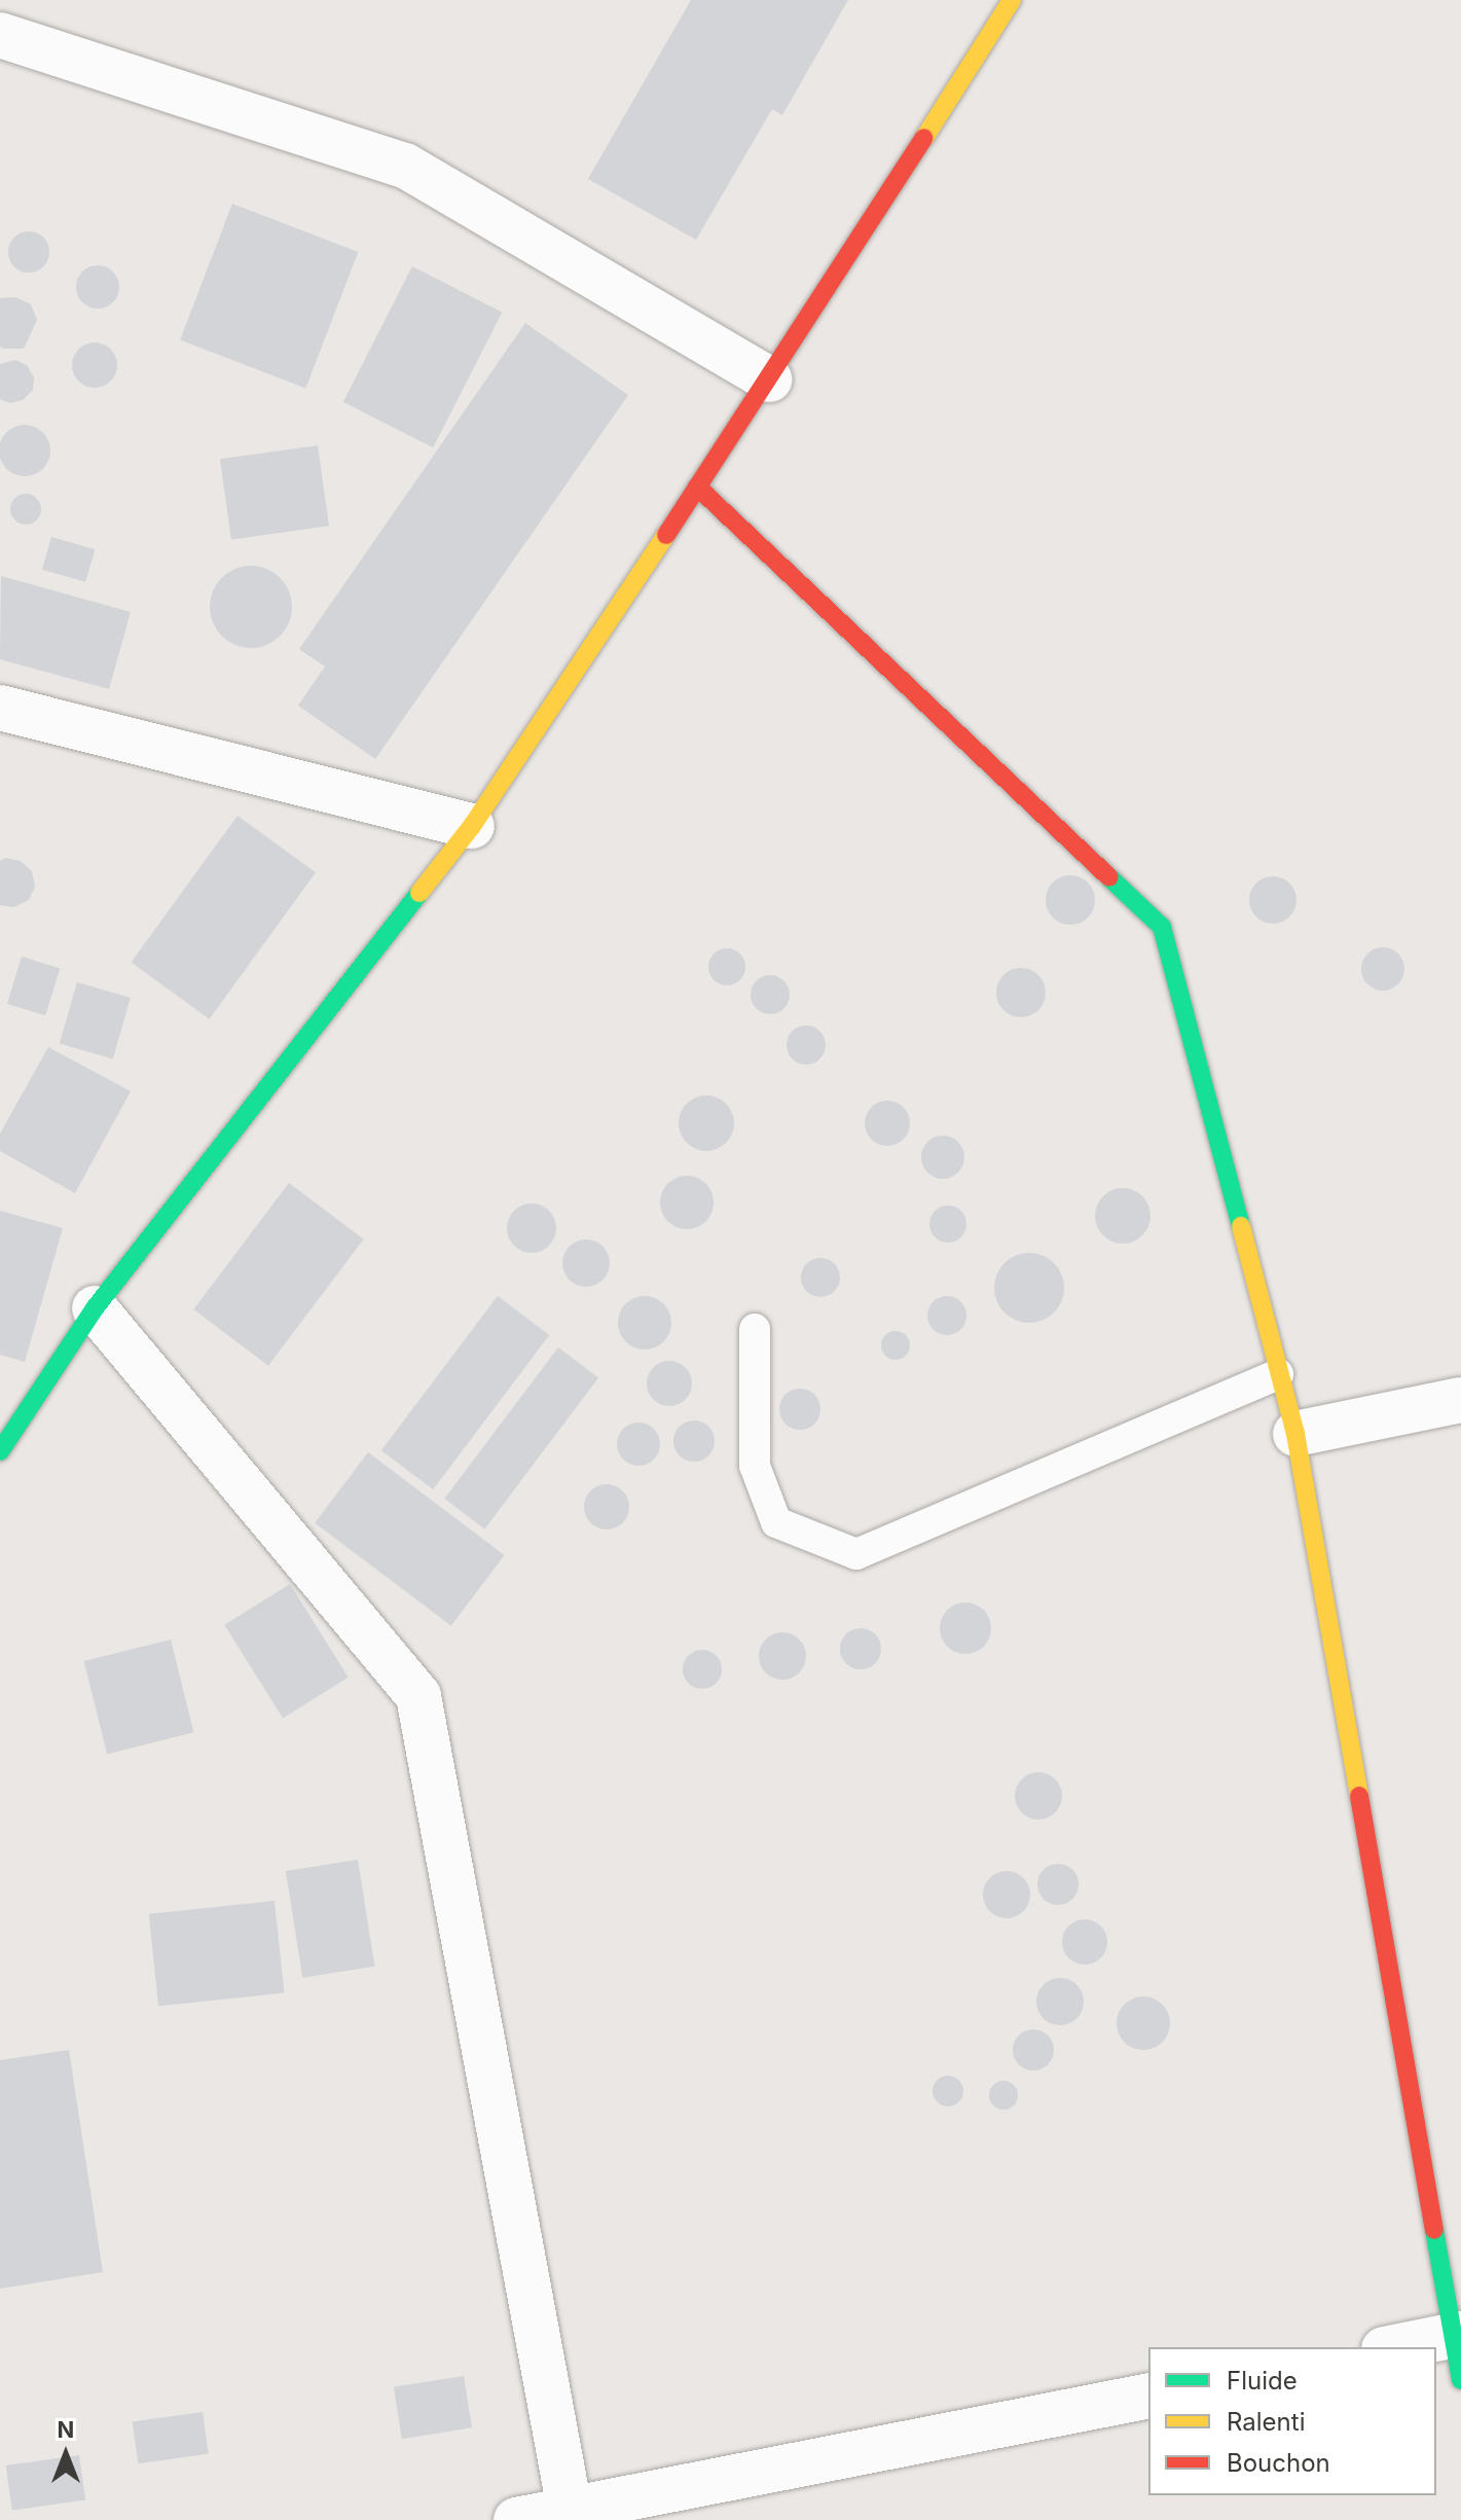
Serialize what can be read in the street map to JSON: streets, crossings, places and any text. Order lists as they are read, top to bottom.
{
  "legend": ["Fluide", "Ralenti", "Bouchon"],
  "north": "top"
}
